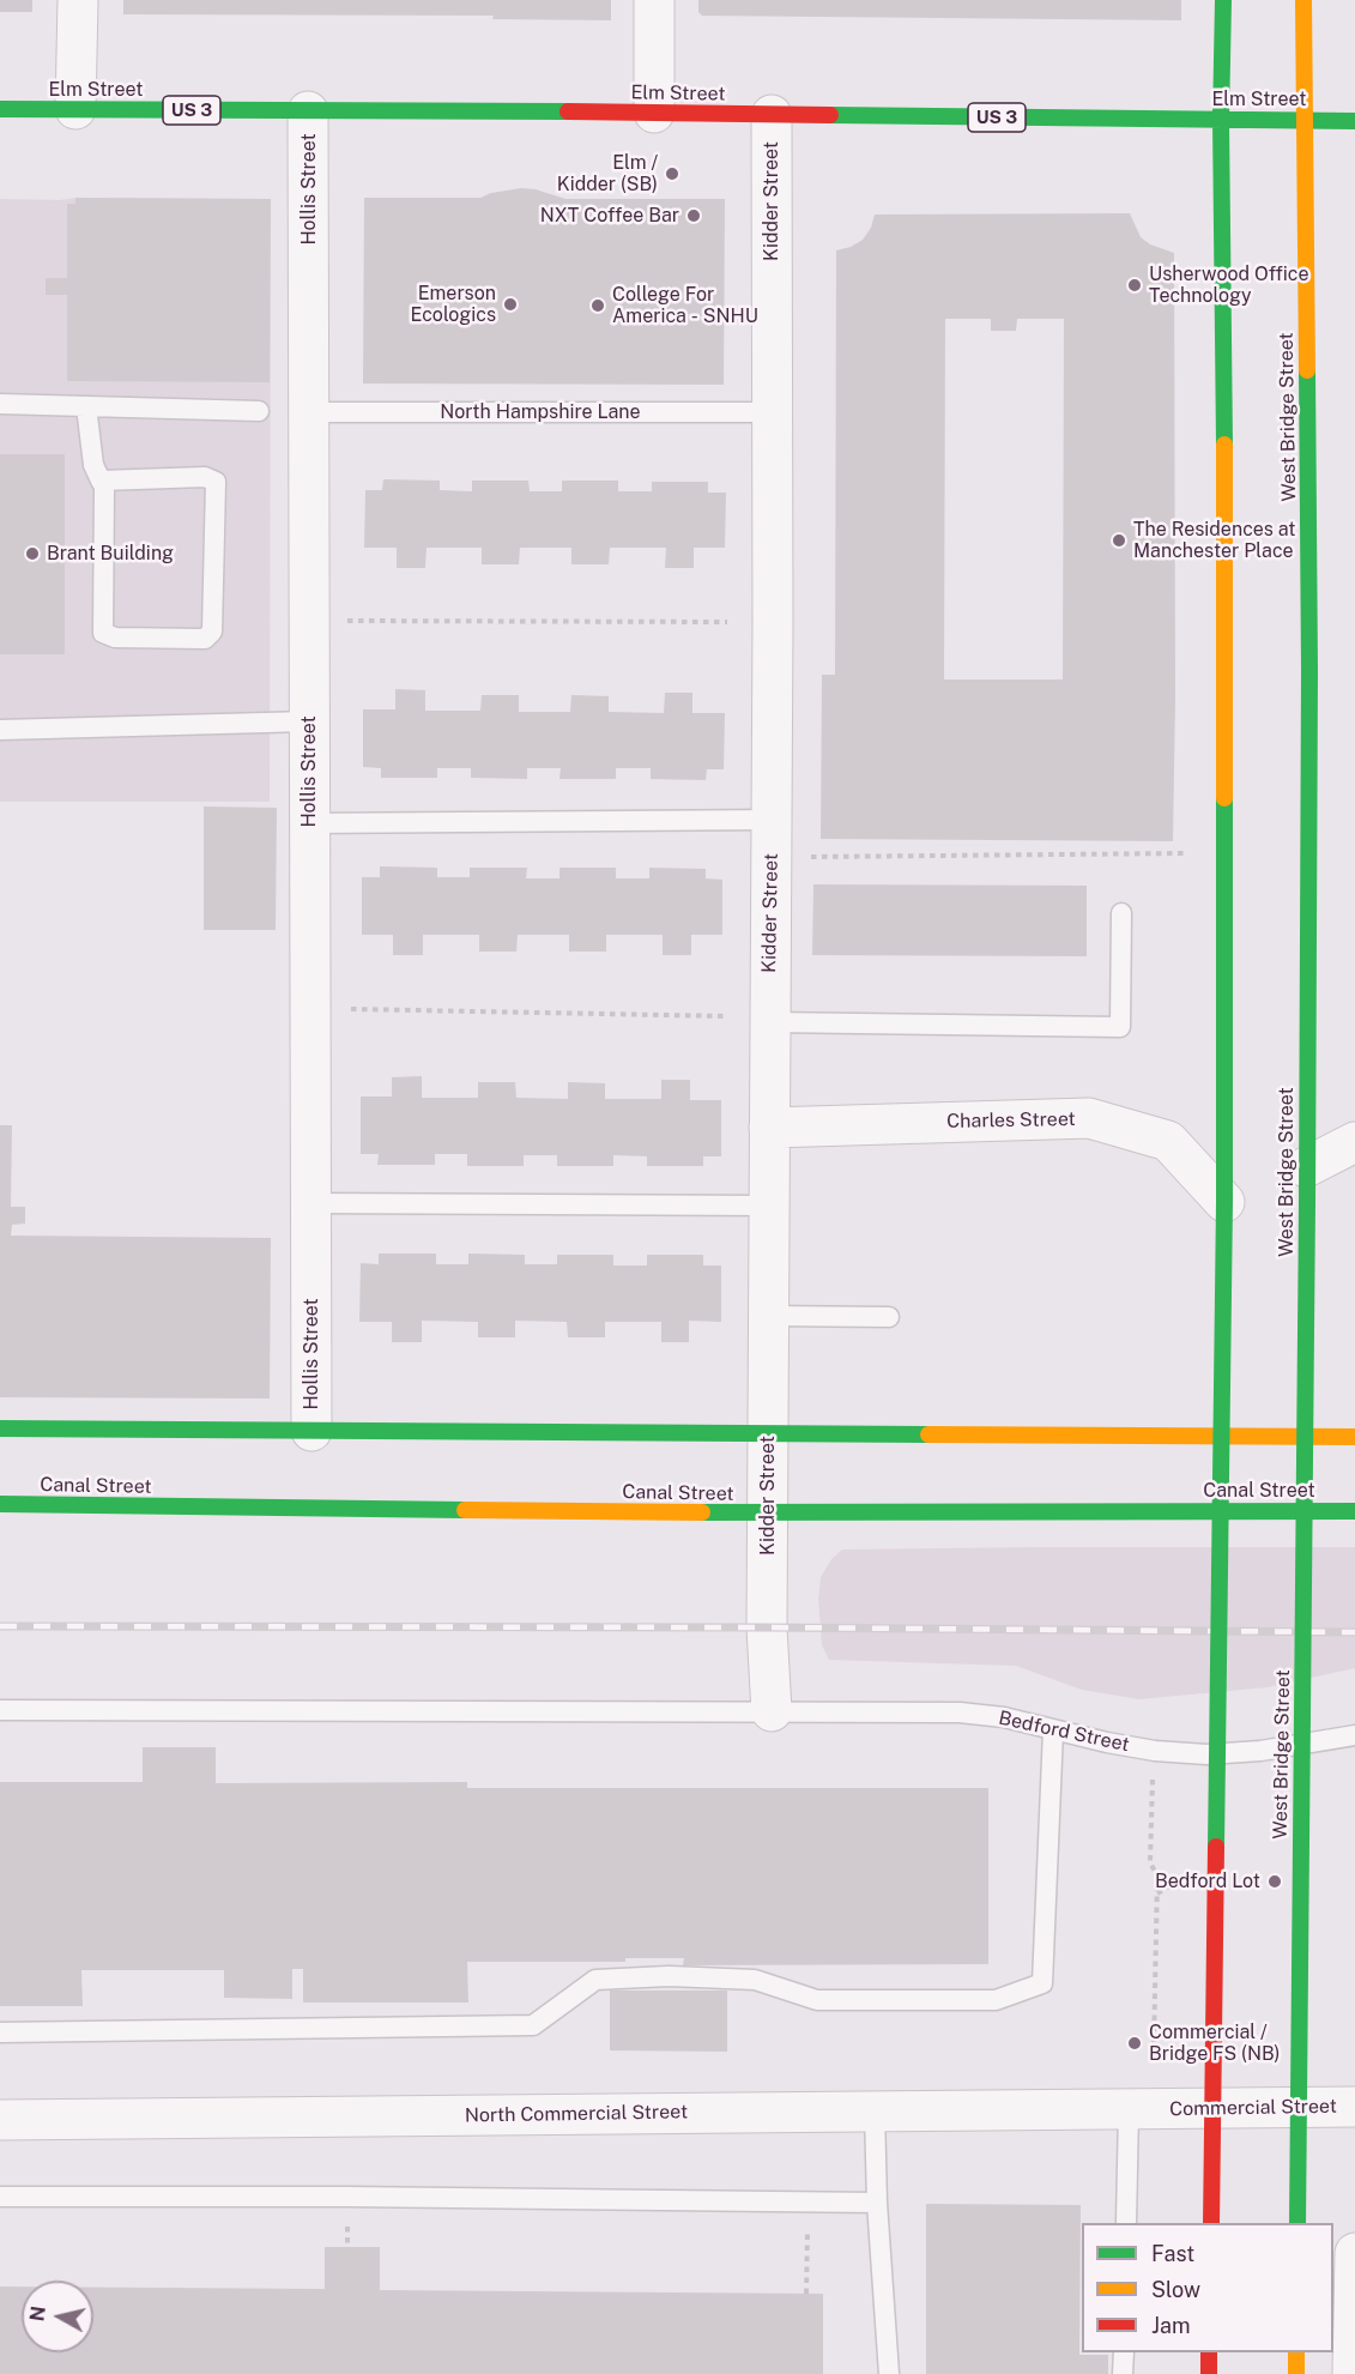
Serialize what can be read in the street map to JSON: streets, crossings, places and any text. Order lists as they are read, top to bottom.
{
  "streets": {
    "main road": [
      "Elm Street",
      "US 3",
      "West Bridge Street",
      "Canal Street"
    ],
    "street": [
      "Hollis Street",
      "Kidder Street",
      "Charles Street",
      "Commercial Street",
      "North Commercial Street"
    ],
    "lane": ["North Hampshire Lane", "Bedford Street"]
  },
  "crossings": [
    ["Elm Street", "Hollis Street"],
    ["Elm Street", "Kidder Street"],
    ["Elm Street", "West Bridge Street"],
    ["Hollis Street", "North Hampshire Lane"],
    ["Kidder Street", "North Hampshire Lane"],
    ["Kidder Street", "Charles Street"],
    ["Kidder Street", "Canal Street"],
    ["Kidder Street", "Bedford Street"],
    ["Commercial Street", "North Commercial Street"]
  ],
  "places": [
    "Elm / Kidder (SB)",
    "NXT Coffee Bar",
    "Usherwood Office Technology",
    "Emerson Ecologics",
    "College For America - SNHU",
    "The Residences at Manchester Place",
    "Brant Building",
    "Bedford Lot",
    "Commercial / Bridge FS (NB)"
  ],
  "legend": ["Fast", "Slow", "Jam"],
  "north": "left"
}
